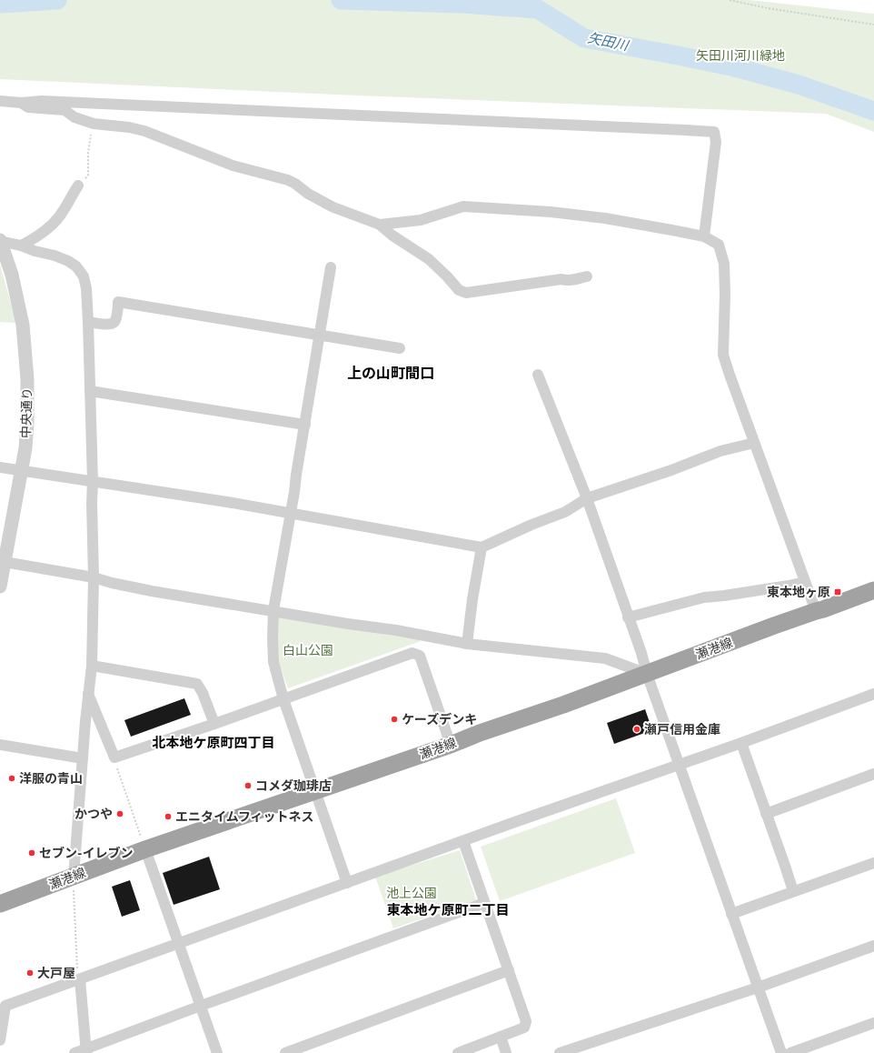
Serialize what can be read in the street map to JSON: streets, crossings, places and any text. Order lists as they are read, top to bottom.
{
  "streets": {
    "highway": ["瀬港線"],
    "street": ["中央通り"]
  },
  "districts": ["上の山町間口", "北本地ケ原町四丁目", "東本地ケ原町二丁目"],
  "water": ["矢田川"],
  "parks": ["矢田川河川緑地", "白山公園", "池上公園"],
  "places": {
    "transit": ["東本地ヶ原"],
    "other": [
      "ケーズデンキ",
      "瀬戸信用金庫",
      "洋服の青山",
      "コメダ珈琲店",
      "かつや",
      "エニタイムフィットネス",
      "セブン-イレブン",
      "大戸屋"
    ]
  }
}
